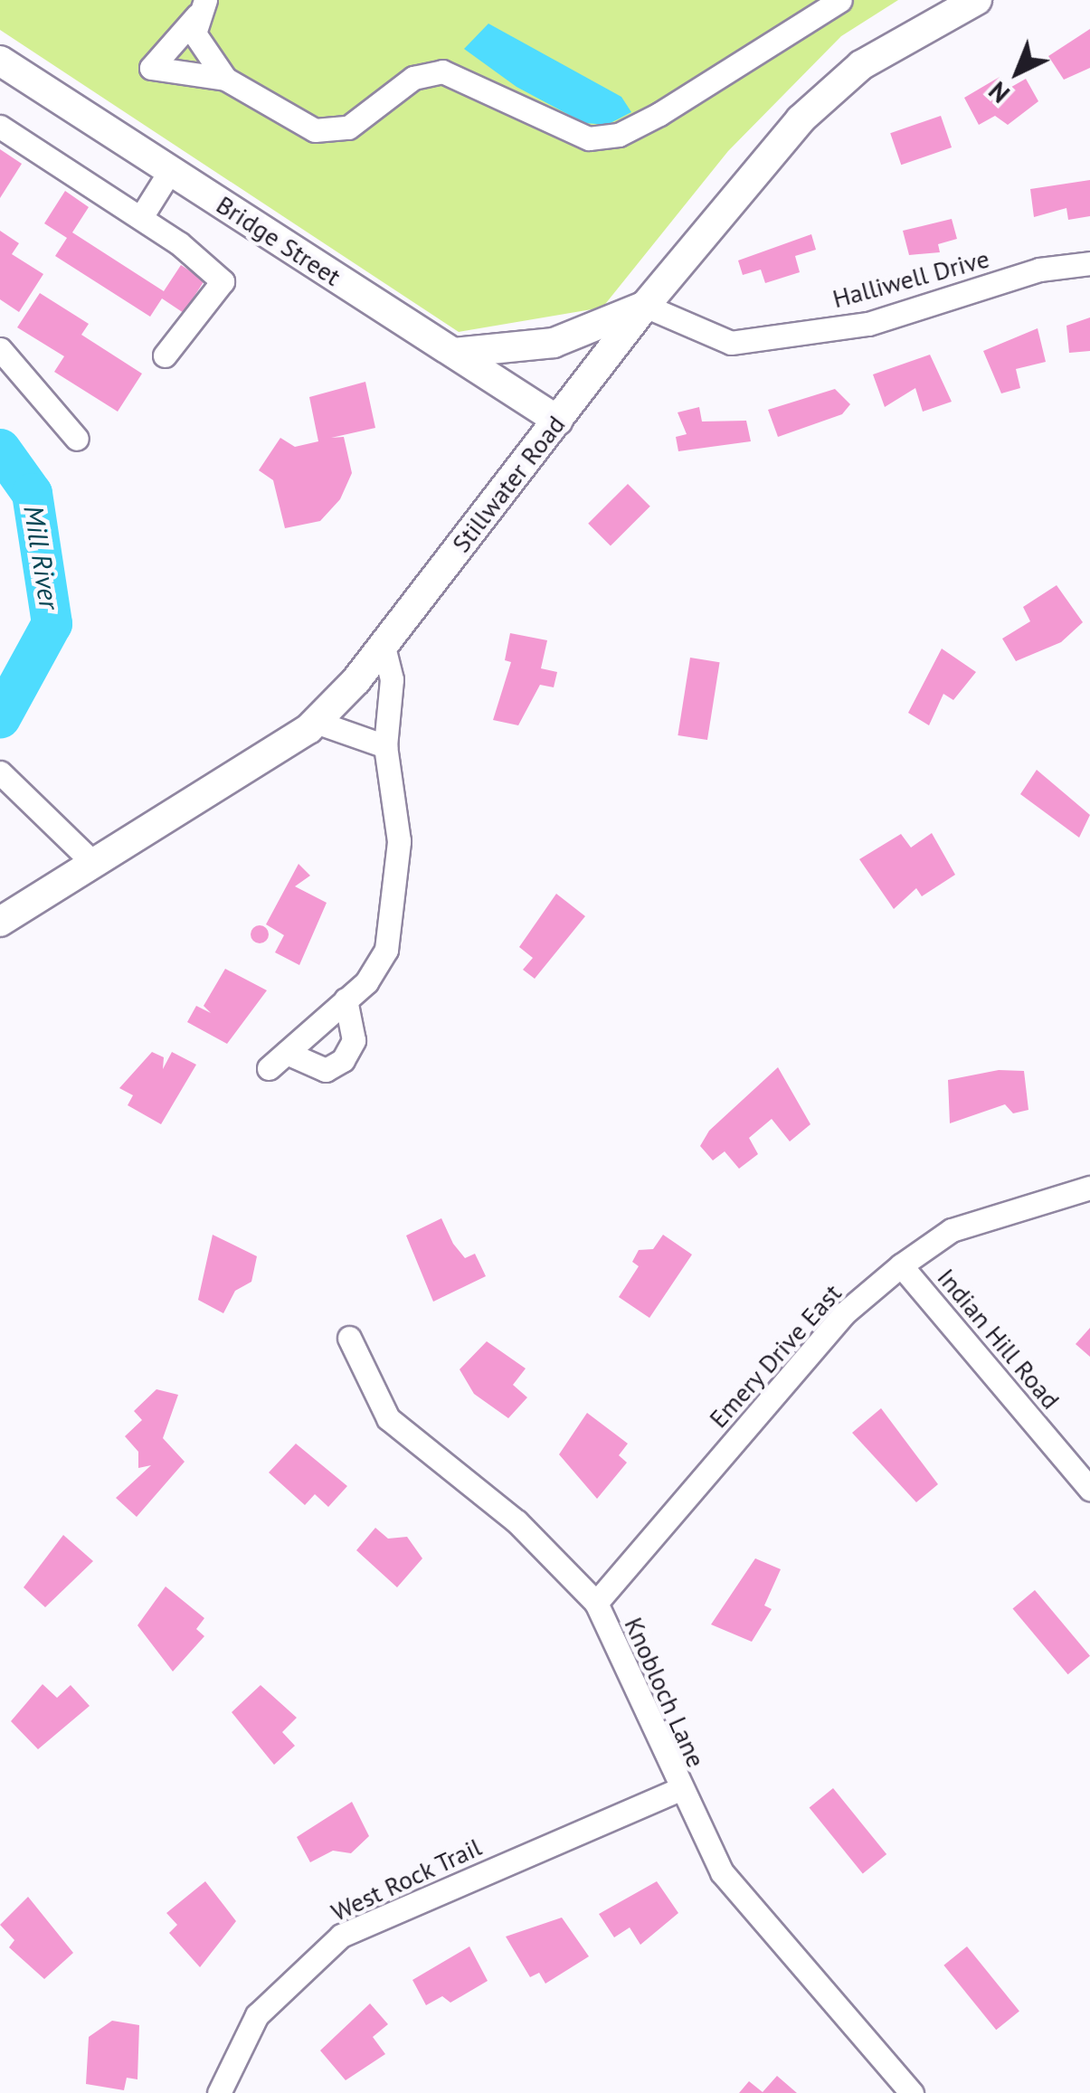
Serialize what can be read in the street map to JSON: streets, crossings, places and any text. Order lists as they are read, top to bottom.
{
  "streets": {
    "main road": ["Bridge Street", "Stillwater Road"],
    "street": [
      "Halliwell Drive",
      "Indian Hill Road",
      "Emery Drive East",
      "Knobloch Lane",
      "West Rock Trail"
    ]
  },
  "crossings": [
    ["Bridge Street", "Stillwater Road"],
    ["Halliwell Drive", "Stillwater Road"],
    ["Indian Hill Road", "Emery Drive East"],
    ["Emery Drive East", "Knobloch Lane"],
    ["Knobloch Lane", "West Rock Trail"]
  ],
  "water": ["Mill River"],
  "north": "bottom left"
}
